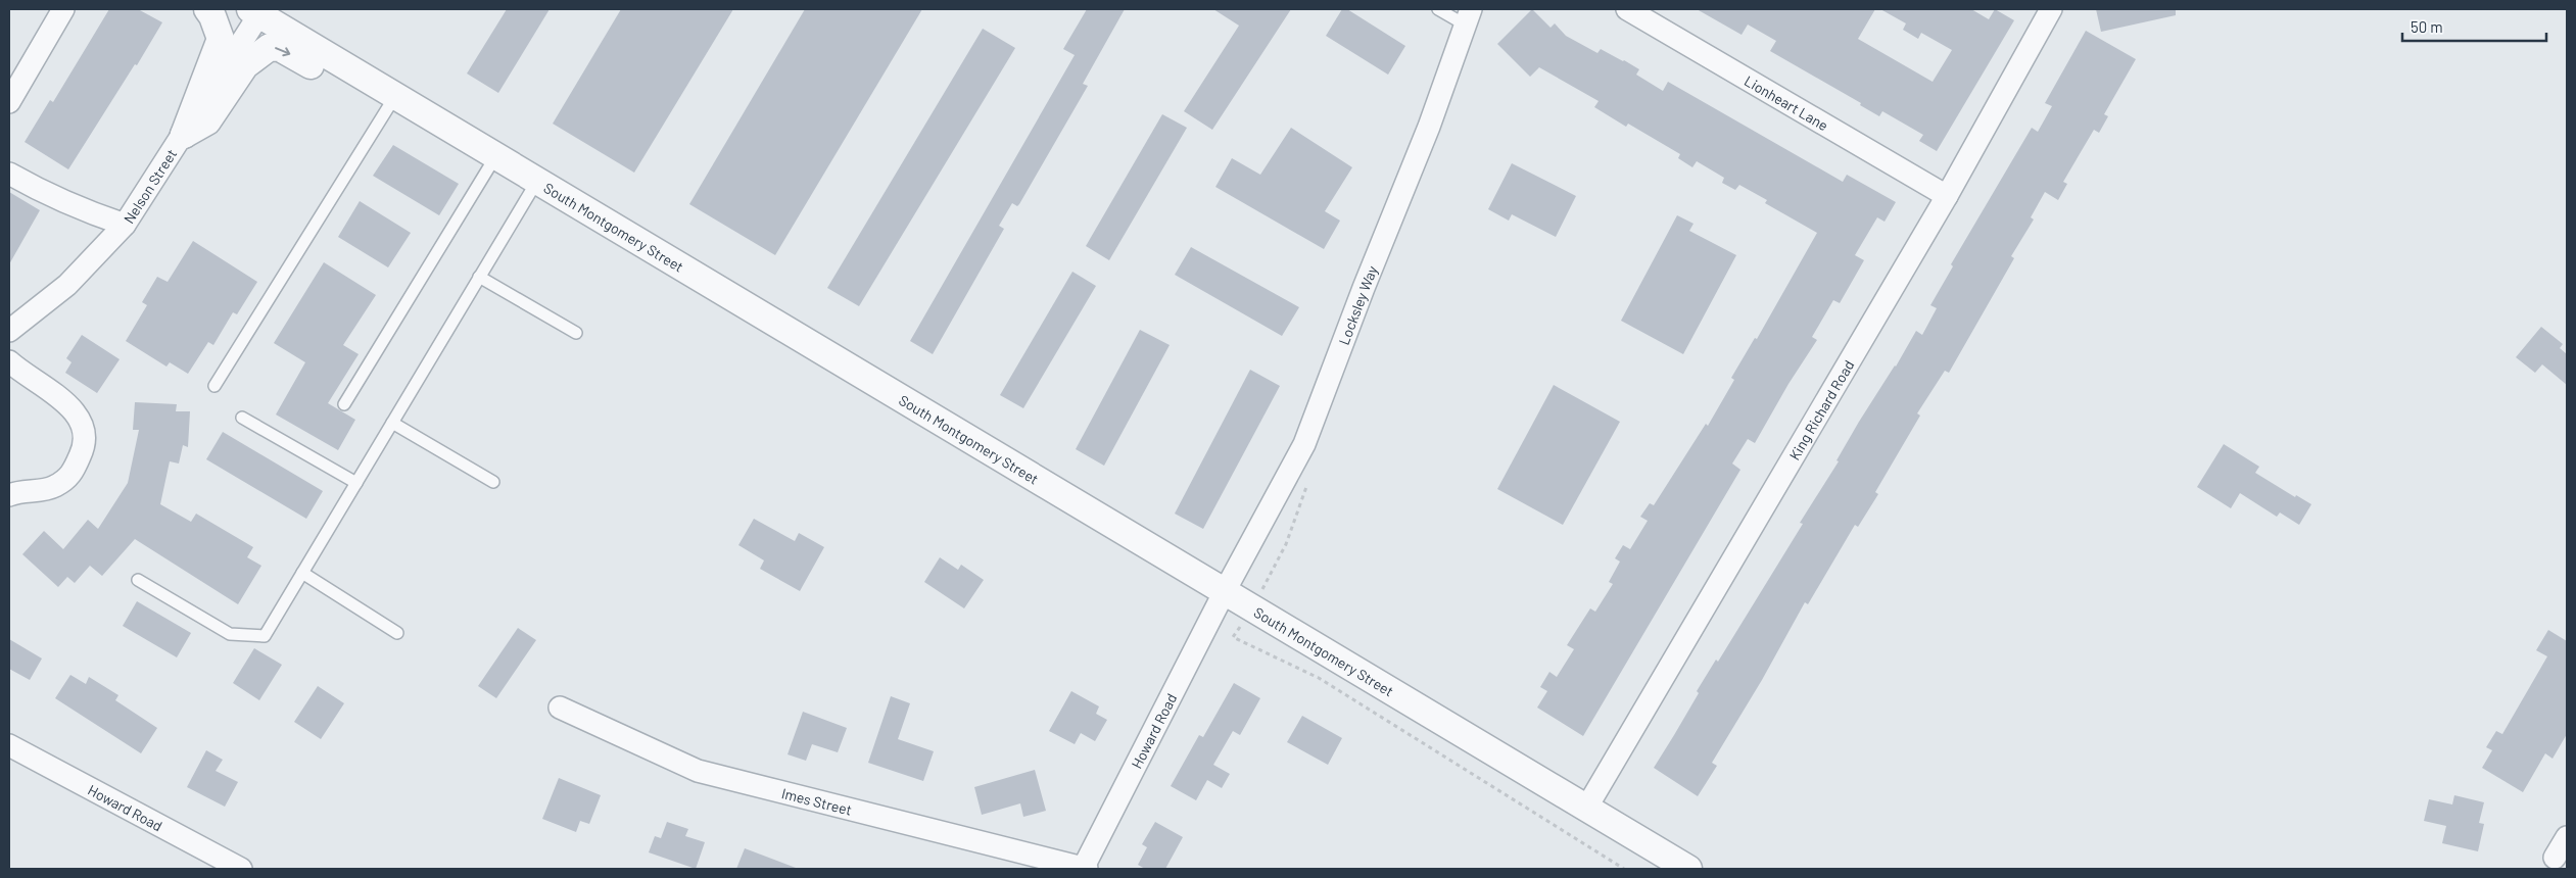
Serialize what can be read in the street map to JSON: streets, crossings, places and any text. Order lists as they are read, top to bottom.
{
  "streets": {
    "street": [
      "Lionheart Lane",
      "Nelson Street",
      "South Montgomery Street",
      "Locksley Way",
      "King Richard Road",
      "Howard Road",
      "Imes Street"
    ]
  },
  "crossings": [
    ["Lionheart Lane", "King Richard Road"],
    ["Nelson Street", "South Montgomery Street"],
    ["South Montgomery Street", "Locksley Way"],
    ["South Montgomery Street", "King Richard Road"],
    ["South Montgomery Street", "Howard Road"],
    ["Locksley Way", "Howard Road"],
    ["Howard Road", "Imes Street"]
  ],
  "scale_bar": "50 m"
}
